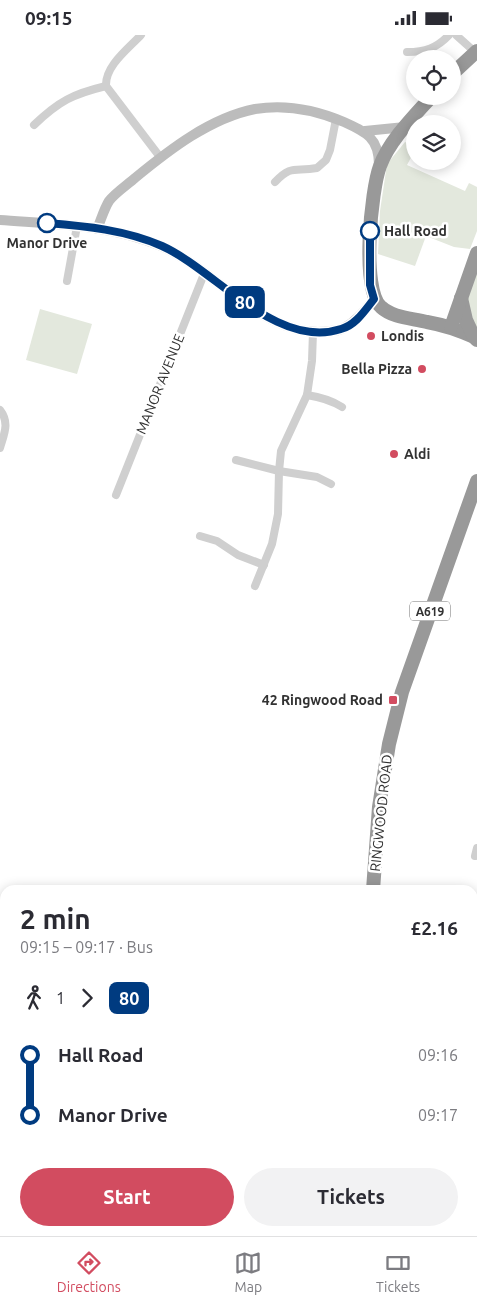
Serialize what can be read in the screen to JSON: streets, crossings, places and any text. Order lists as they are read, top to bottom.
{
  "streets": {
    "highway": ["A619", "RINGWOOD ROAD"],
    "street": ["MANOR AVENUE"]
  },
  "places": {
    "other": [
      "Manor Drive",
      "Hall Road",
      "Londis",
      "Bella Pizza",
      "Aldi"
    ],
    "transit": ["42 Ringwood Road"]
  },
  "lines": ["bus line 80"],
  "page": {
    "status": "09:15",
    "on_map": "80",
    "heading": ["2 min", "09:15 – 09:17 · Bus", "£2.16"],
    "legs": ["1", "80"],
    "list": [
      {
        "name": "Hall Road",
        "value": "09:16"
      },
      {
        "name": "Manor Drive",
        "value": "09:17"
      }
    ],
    "buttons": ["Start", "Tickets"],
    "tabs": ["Directions", "Map", "Tickets"]
  }
}
